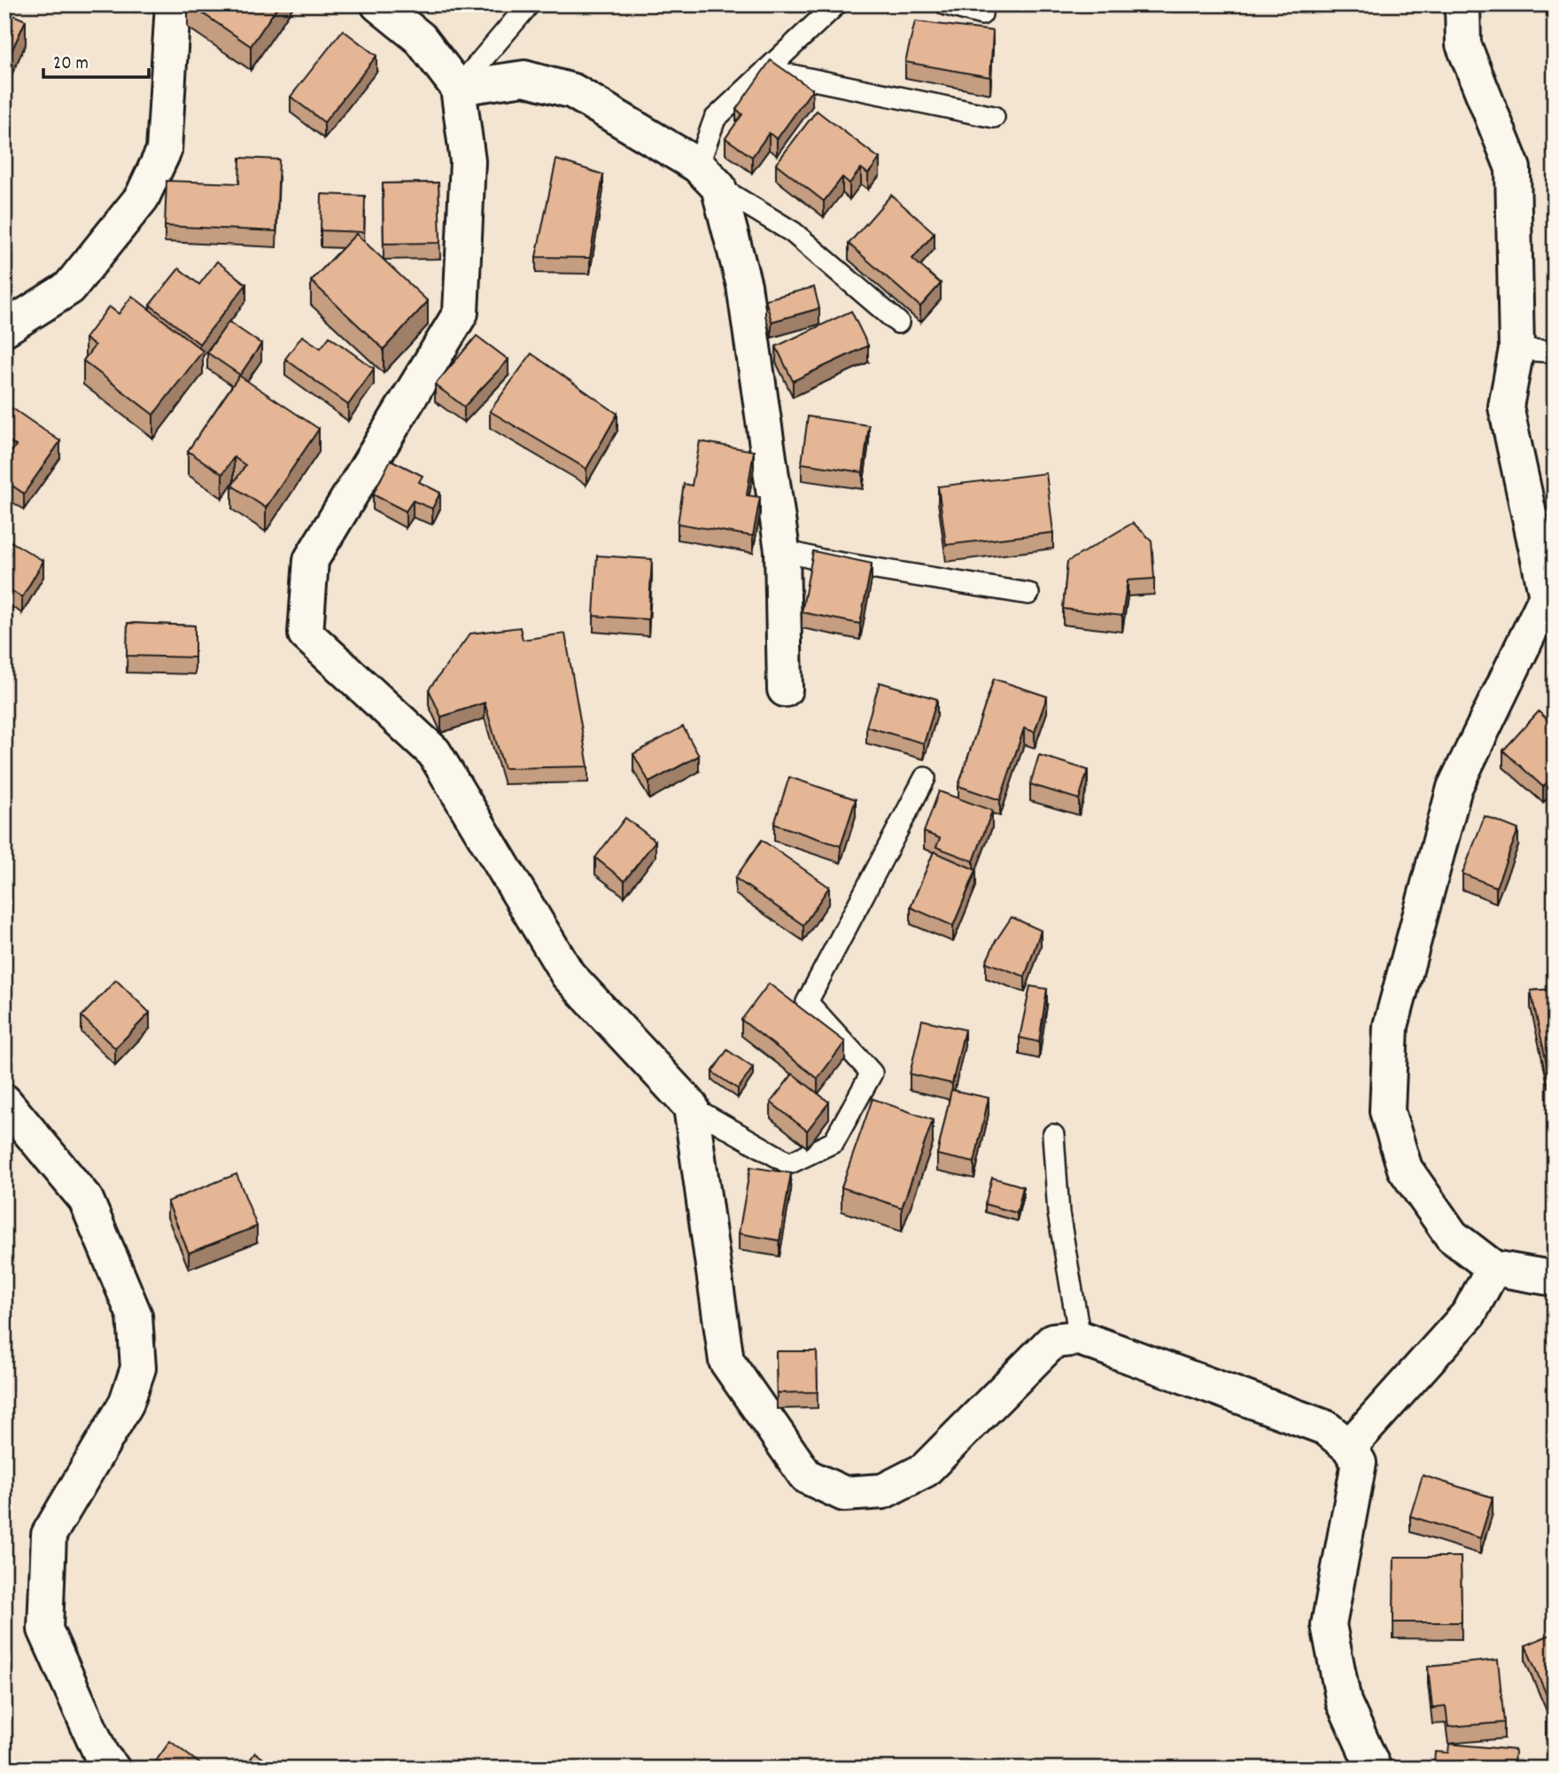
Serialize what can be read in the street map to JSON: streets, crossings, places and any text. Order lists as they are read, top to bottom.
{
  "scale_bar": "20 m"
}
